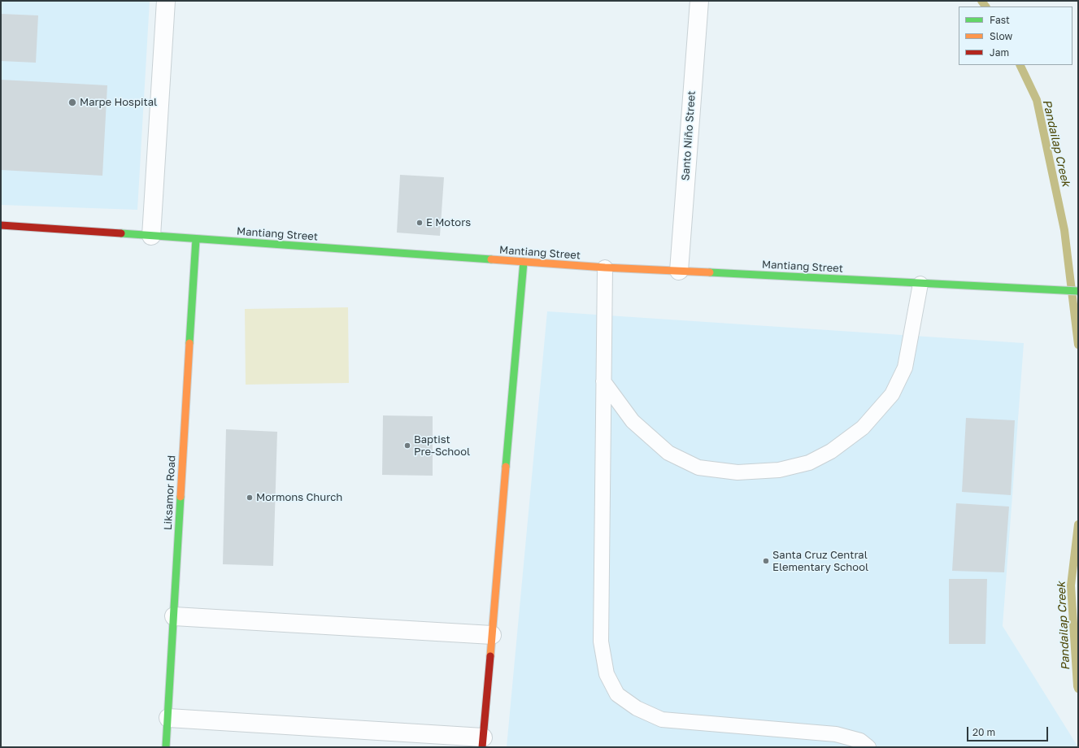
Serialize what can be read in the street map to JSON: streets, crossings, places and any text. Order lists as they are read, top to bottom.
{
  "streets": {
    "street": ["Santo Niño Street", "Mantiang Street", "Liksamor Road"]
  },
  "crossings": [
    ["Santo Niño Street", "Mantiang Street"],
    ["Mantiang Street", "Liksamor Road"]
  ],
  "water": ["Pandailap Creek"],
  "places": [
    "Marpe Hospital",
    "E Motors",
    "Baptist Pre-School",
    "Mormons Church",
    "Santa Cruz Central Elementary School"
  ],
  "legend": ["Fast", "Slow", "Jam"],
  "scale_bar": "20 m"
}
